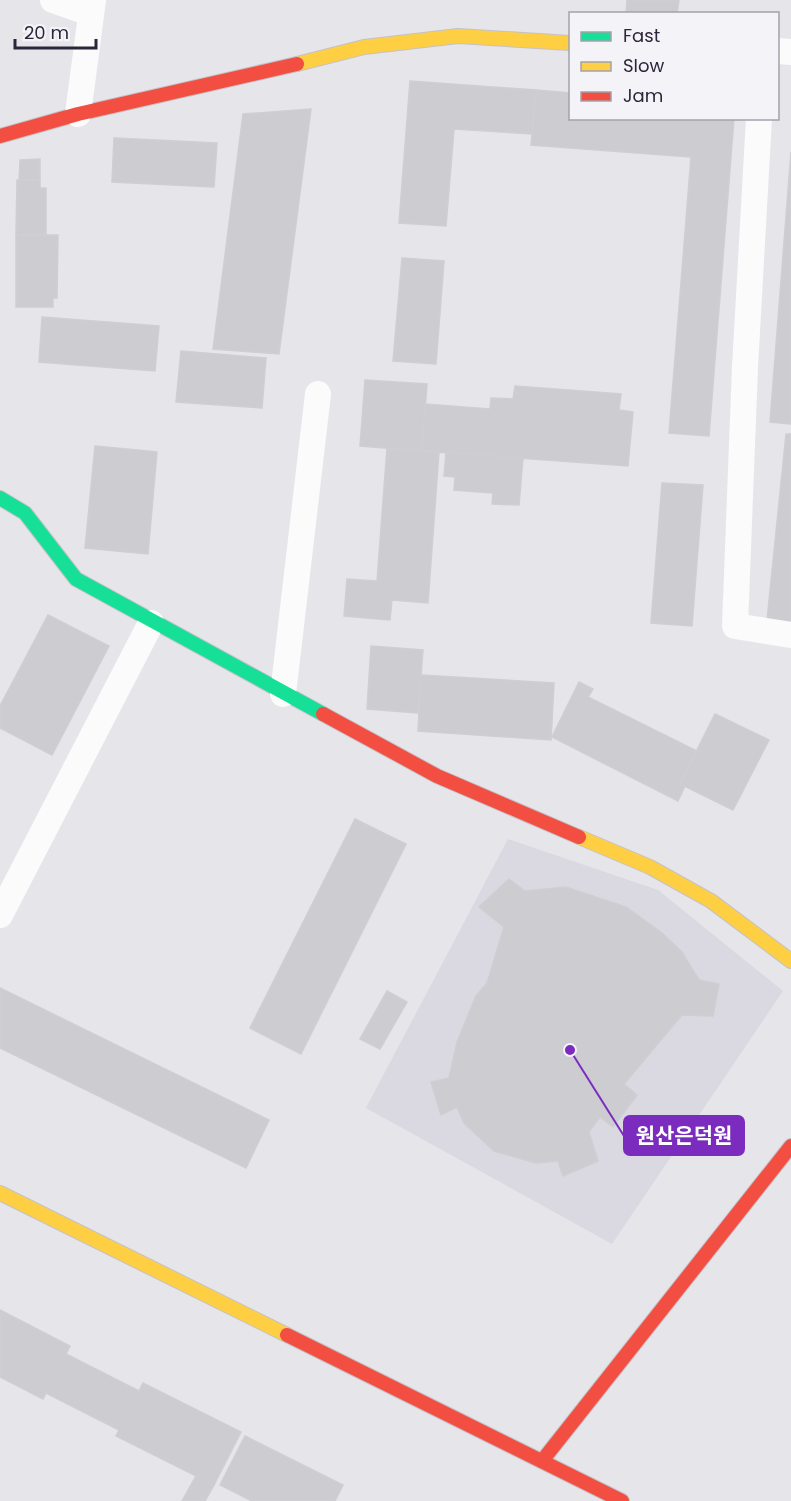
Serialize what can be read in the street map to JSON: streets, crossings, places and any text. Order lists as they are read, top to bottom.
{
  "places": ["원산은덕원"],
  "legend": ["Fast", "Slow", "Jam"],
  "scale_bar": "20 m"
}
